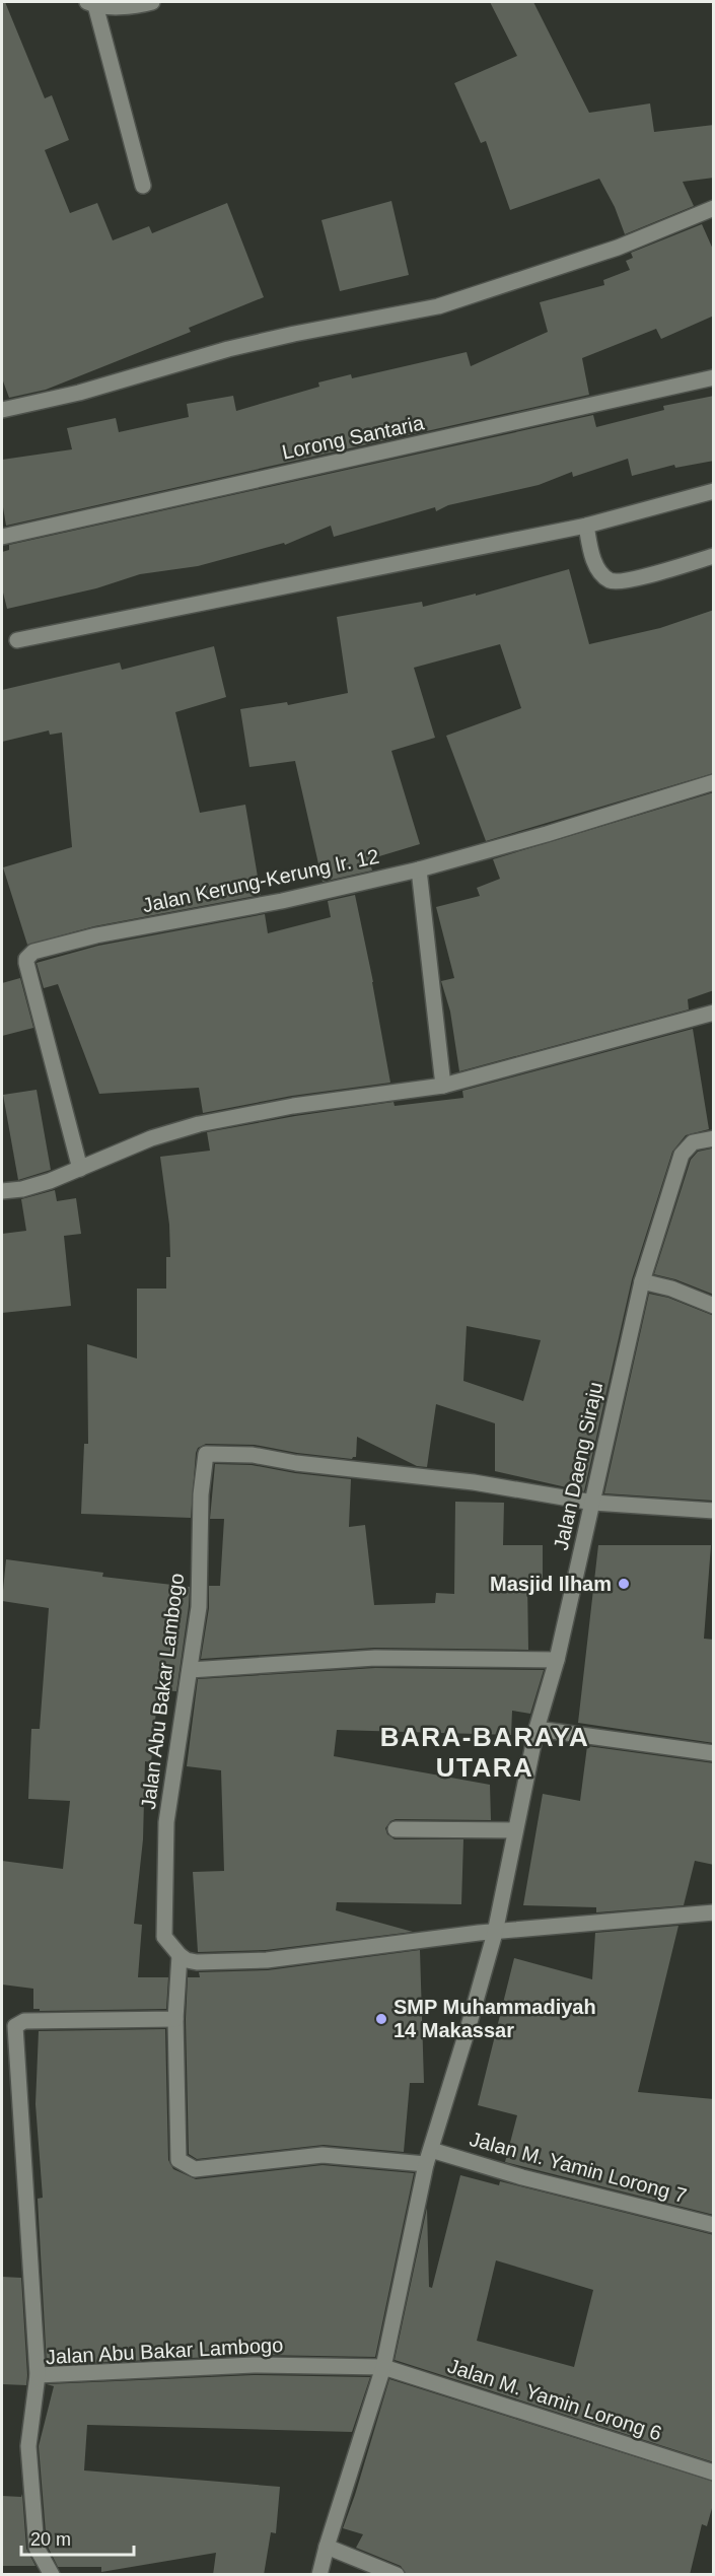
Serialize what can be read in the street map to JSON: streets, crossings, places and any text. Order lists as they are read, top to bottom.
{
  "streets": {
    "street": [
      "Lorong Santaria",
      "Jalan Kerung-Kerung lr. 12",
      "Jalan Daeng Siraju",
      "Jalan Abu Bakar Lambogo",
      "Jalan M. Yamin Lorong 7",
      "Jalan M. Yamin Lorong 6"
    ]
  },
  "crossings": [
    ["Jalan Daeng Siraju", "Jalan Abu Bakar Lambogo"],
    ["Jalan Daeng Siraju", "Jalan M. Yamin Lorong 7"],
    ["Jalan Daeng Siraju", "Jalan M. Yamin Lorong 6"],
    ["Jalan Abu Bakar Lambogo", "Jalan M. Yamin Lorong 6"]
  ],
  "districts": ["BARA-BARAYA UTARA"],
  "places": ["Masjid Ilham", "SMP Muhammadiyah 14 Makassar"],
  "scale_bar": "20 m"
}
